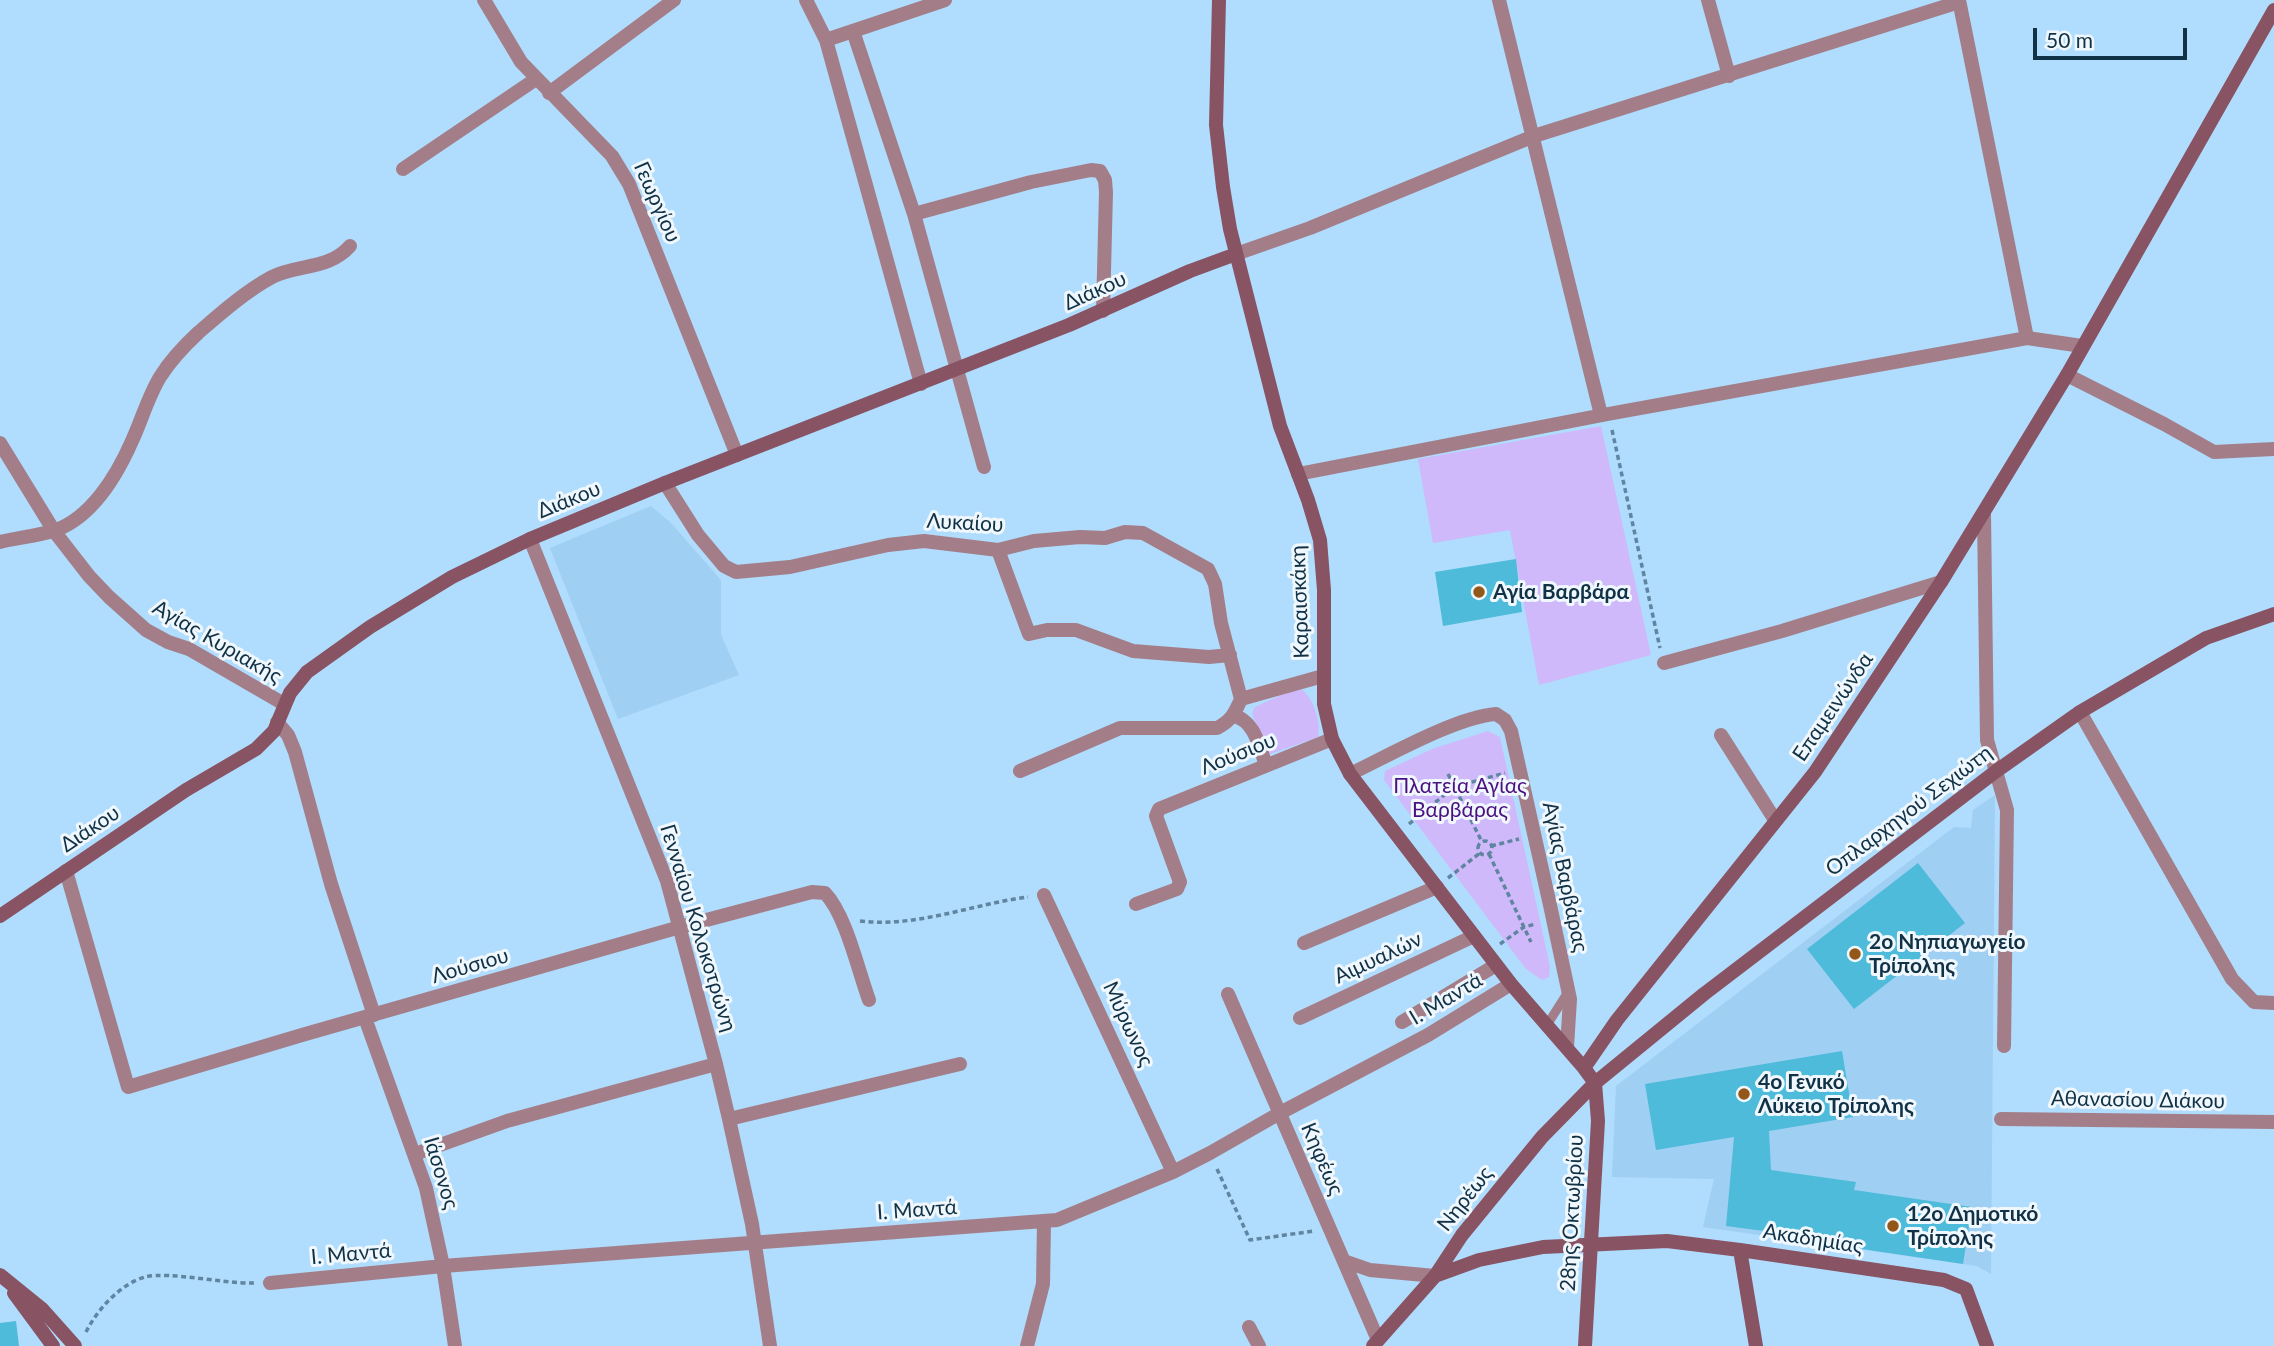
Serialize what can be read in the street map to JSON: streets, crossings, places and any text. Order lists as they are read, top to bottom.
{
  "streets": {
    "street": [
      "Γεωργίου",
      "Διάκου",
      "Λυκαίου",
      "Καραισκάκη",
      "Αγίας Κυριακής",
      "Επαμεινώνδα",
      "Λούσιου",
      "Οπλαρχηγού Σεχιώτη",
      "Αγίας Βαρβάρας",
      "Γενναίου Κολοκοτρώνη",
      "Αιμυαλών",
      "Ι. Μαντά",
      "Μύρωνος",
      "Αθανασίου Διάκου",
      "Κηφέως",
      "Ιάσονος",
      "Νηρέως",
      "28ης Οκτωβρίου",
      "Ακαδημίας"
    ]
  },
  "crossings": [
    ["Γεωργίου", "Διάκου"],
    ["Διάκου", "Λυκαίου"],
    ["Διάκου", "Καραισκάκη"],
    ["Διάκου", "Αγίας Κυριακής"],
    ["Διάκου", "Λούσιου"],
    ["Διάκου", "Γενναίου Κολοκοτρώνη"],
    ["Διάκου", "Ιάσονος"],
    ["Καραισκάκη", "Επαμεινώνδα"],
    ["Καραισκάκη", "Λούσιου"],
    ["Καραισκάκη", "Οπλαρχηγού Σεχιώτη"],
    ["Καραισκάκη", "Αγίας Βαρβάρας"],
    ["Καραισκάκη", "Αιμυαλών"],
    ["Καραισκάκη", "Ι. Μαντά"],
    ["Καραισκάκη", "Νηρέως"],
    ["Καραισκάκη", "28ης Οκτωβρίου"],
    ["Λούσιου", "Γενναίου Κολοκοτρώνη"],
    ["Λούσιου", "Ιάσονος"],
    ["Οπλαρχηγού Σεχιώτη", "Νηρέως"],
    ["Οπλαρχηγού Σεχιώτη", "28ης Οκτωβρίου"],
    ["Γενναίου Κολοκοτρώνη", "Ι. Μαντά"],
    ["Ι. Μαντά", "Μύρωνος"],
    ["Ι. Μαντά", "Κηφέως"],
    ["Ι. Μαντά", "Ιάσονος"],
    ["Κηφέως", "Νηρέως"],
    ["Νηρέως", "28ης Οκτωβρίου"],
    ["Νηρέως", "Ακαδημίας"],
    ["28ης Οκτωβρίου", "Ακαδημίας"]
  ],
  "parks": ["Πλατεία Αγίας Βαρβάρας"],
  "places": [
    "Αγία Βαρβάρα",
    "2ο Νηπιαγωγείο Τρίπολης",
    "4ο Γενικό Λύκειο Τρίπολης",
    "12ο Δημοτικό Τρίπολης"
  ],
  "scale_bar": "50 m"
}
